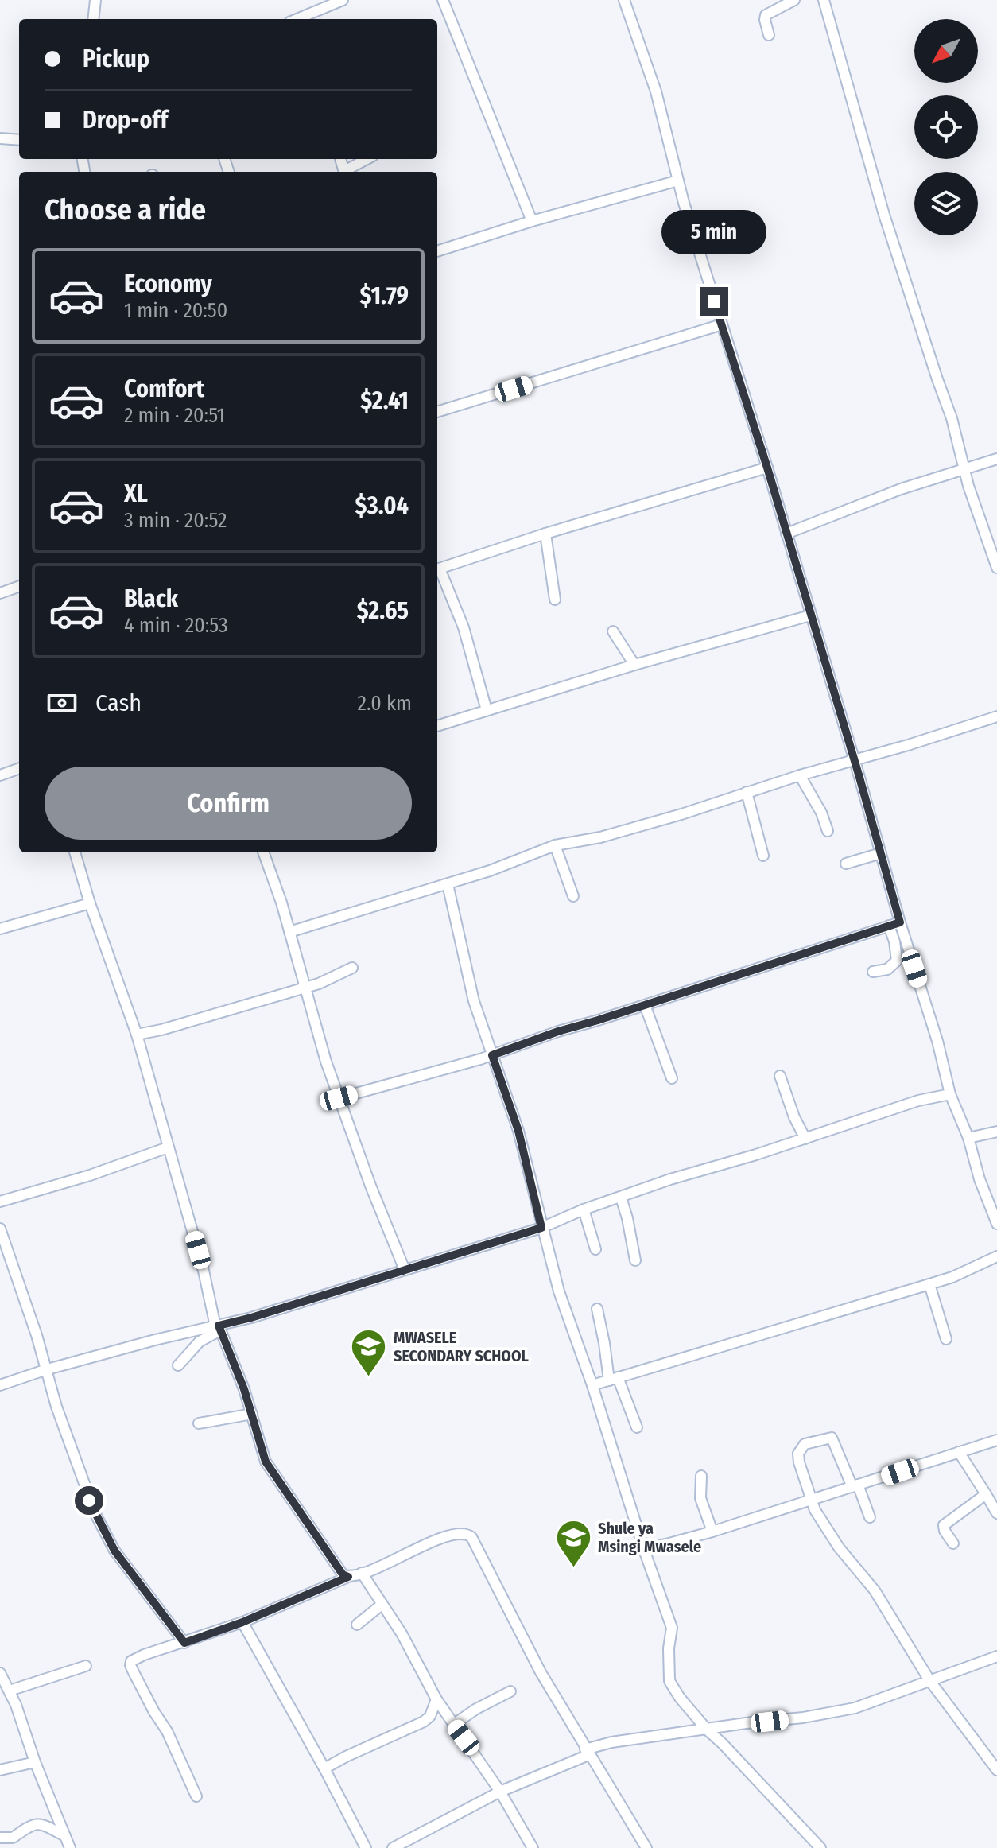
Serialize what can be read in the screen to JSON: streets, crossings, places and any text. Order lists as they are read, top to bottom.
{
  "places": {
    "school or university": ["MWASELE SECONDARY SCHOOL", "Shule ya Msingi Mwasele"]
  },
  "north": "bottom left",
  "page": {
    "banner": ["Pickup", "Drop-off"],
    "heading": "Choose a ride",
    "bubble": "5 min",
    "list": [
      {
        "name": "Economy",
        "note": "1 min · 20:50",
        "value": "$1.79"
      },
      {
        "name": "Comfort",
        "note": "2 min · 20:51",
        "value": "$2.41"
      },
      {
        "name": "XL",
        "note": "3 min · 20:52",
        "value": "$3.04"
      },
      {
        "name": "Black",
        "note": "4 min · 20:53",
        "value": "$2.65"
      }
    ],
    "pay": ["Cash", "2.0 km"],
    "buttons": "Confirm"
  }
}
